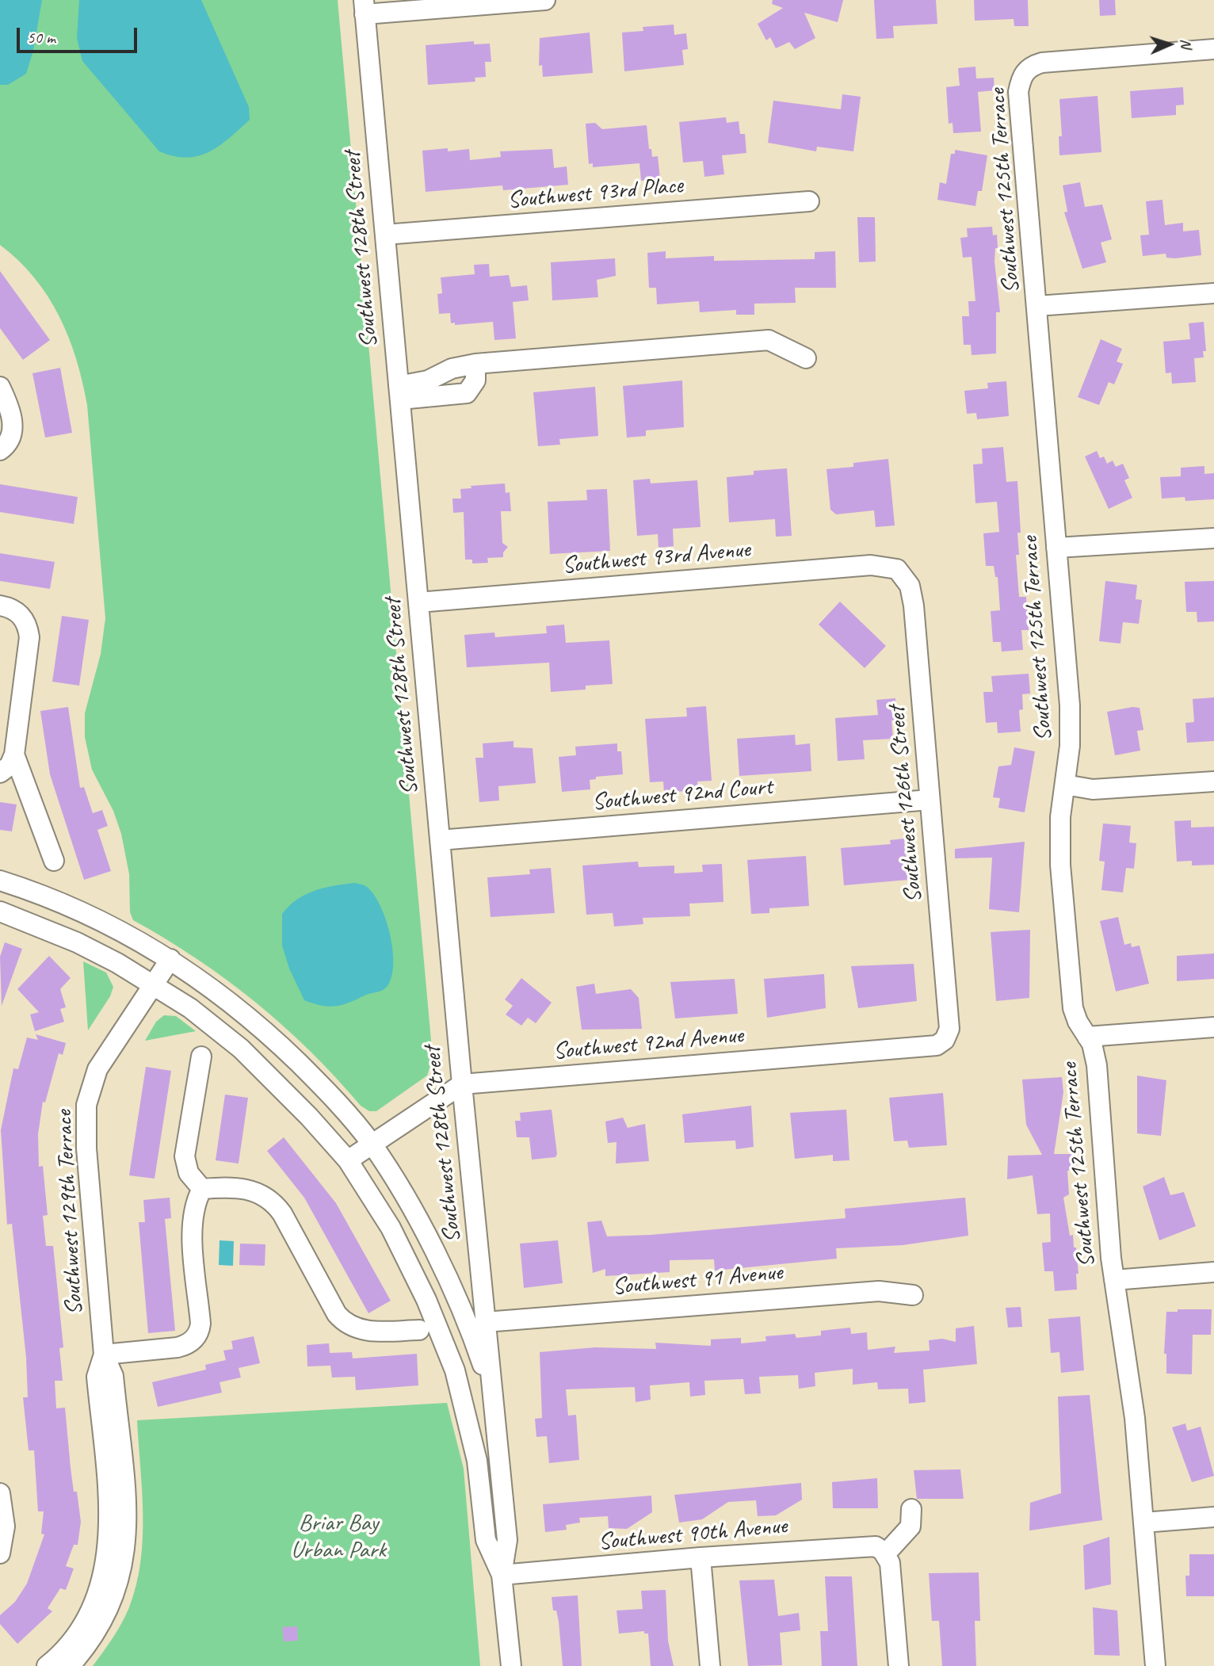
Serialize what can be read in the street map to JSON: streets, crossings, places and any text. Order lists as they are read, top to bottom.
{
  "streets": {
    "street": [
      "Southwest 125th Terrace",
      "Southwest 93rd Place",
      "Southwest 128th Street",
      "Southwest 93rd Avenue",
      "Southwest 92nd Court",
      "Southwest 126th Street",
      "Southwest 92nd Avenue",
      "Southwest 129th Terrace",
      "Southwest 91 Avenue",
      "Southwest 90th Avenue"
    ]
  },
  "crossings": [
    ["Southwest 93rd Place", "Southwest 128th Street"],
    ["Southwest 128th Street", "Southwest 93rd Avenue"],
    ["Southwest 128th Street", "Southwest 92nd Court"],
    ["Southwest 128th Street", "Southwest 92nd Avenue"],
    ["Southwest 128th Street", "Southwest 91 Avenue"],
    ["Southwest 128th Street", "Southwest 90th Avenue"],
    ["Southwest 93rd Avenue", "Southwest 126th Street"],
    ["Southwest 92nd Court", "Southwest 126th Street"],
    ["Southwest 126th Street", "Southwest 92nd Avenue"]
  ],
  "parks": ["Briar Bay Urban Park"],
  "scale_bar": "50 m",
  "north": "right"
}
